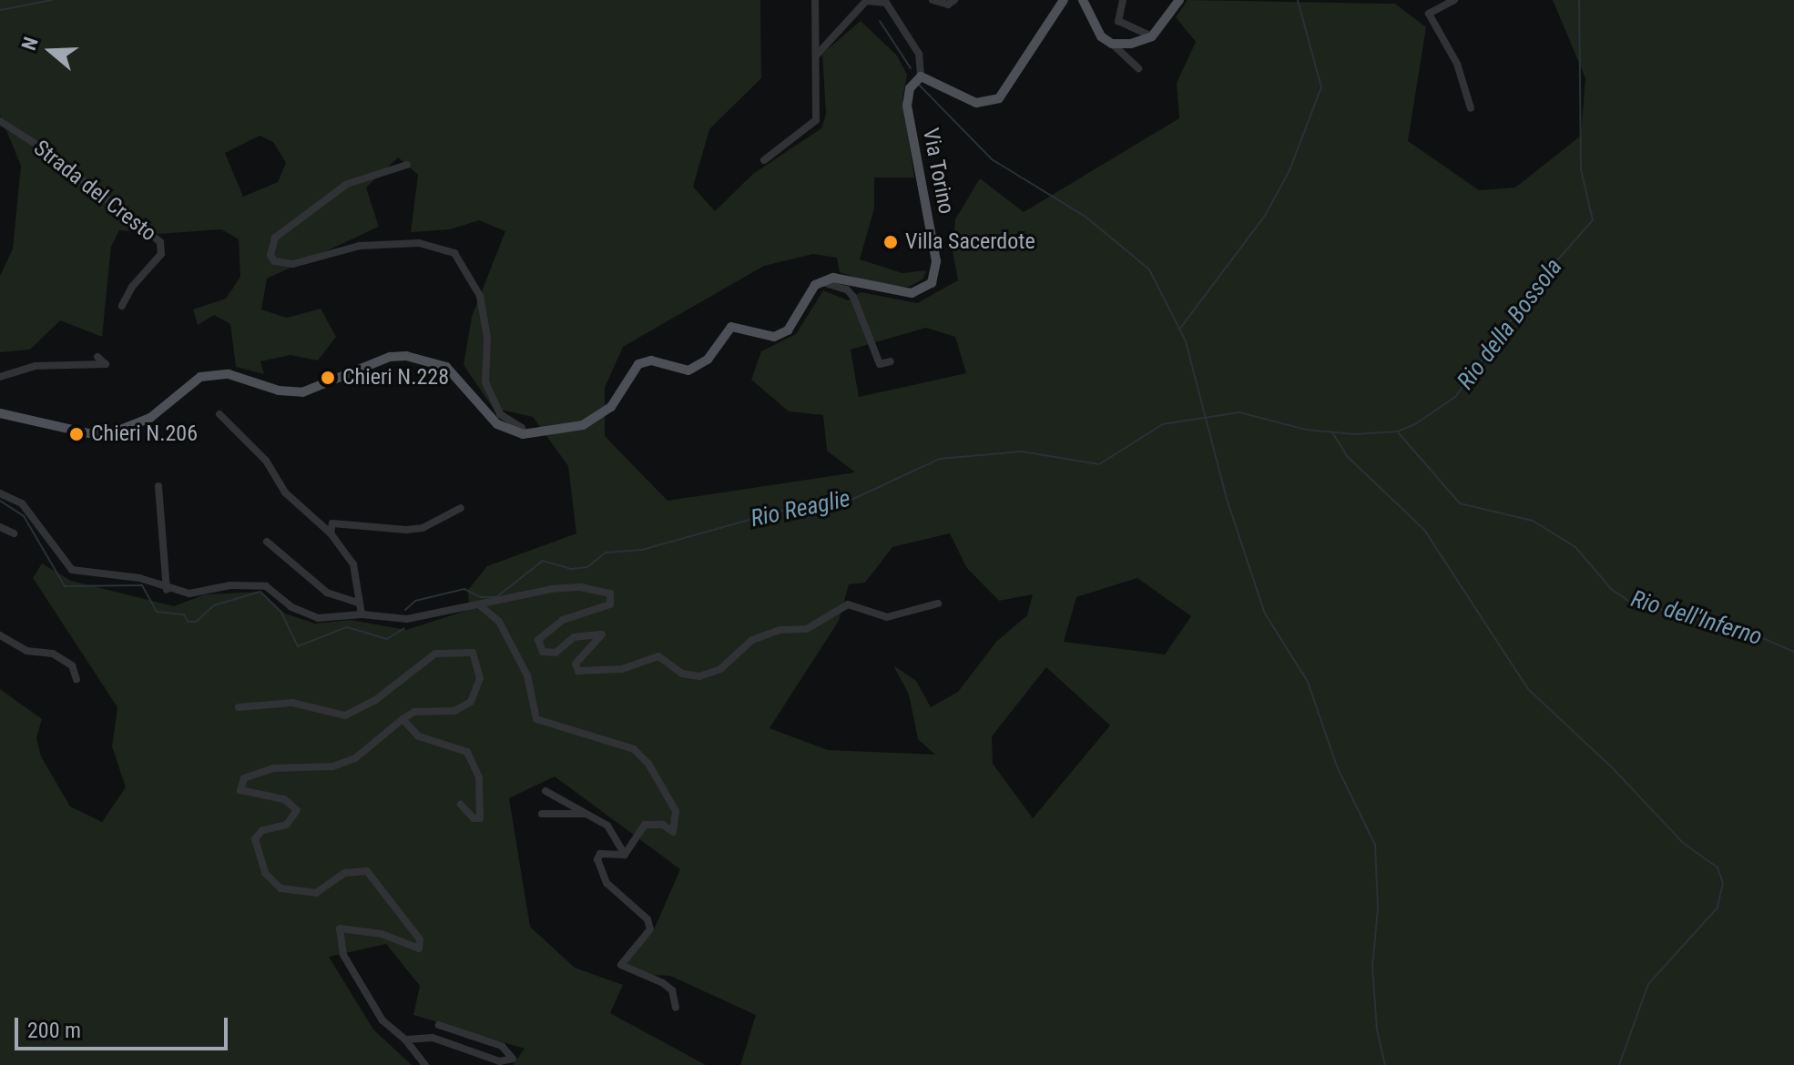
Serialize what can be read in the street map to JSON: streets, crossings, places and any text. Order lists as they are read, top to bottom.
{
  "streets": {
    "main road": ["Via Torino"],
    "street": ["Strada del Cresto"]
  },
  "water": ["Rio della Bossola", "Rio Reaglie", "Rio dell'Inferno"],
  "places": ["Villa Sacerdote", "Chieri N.228", "Chieri N.206"],
  "scale_bar": "200 m",
  "north": "left"
}
